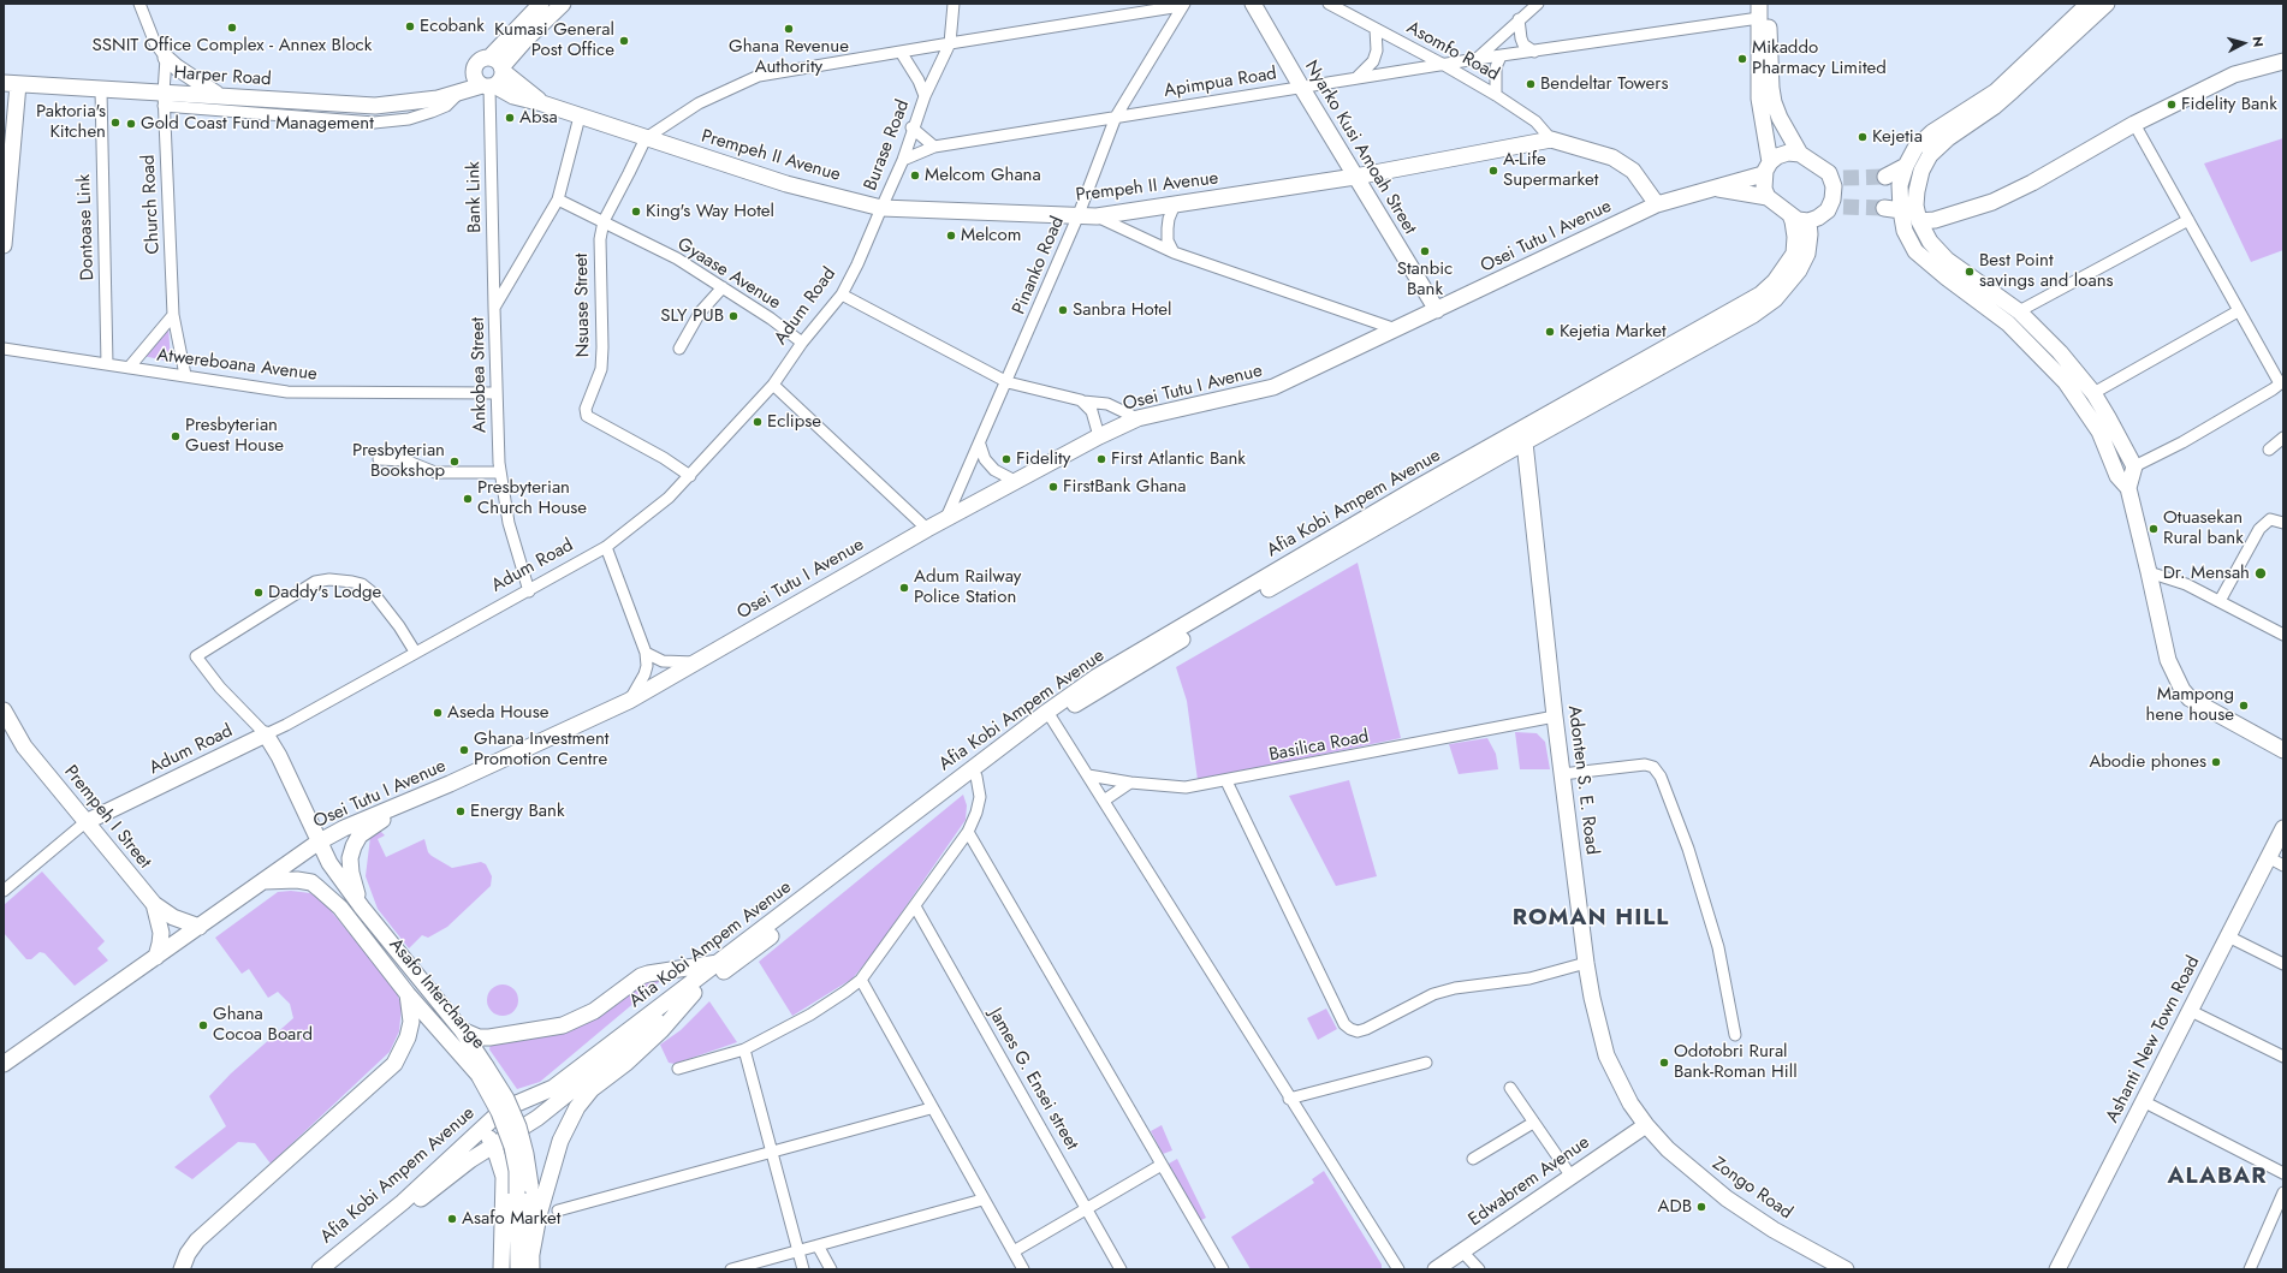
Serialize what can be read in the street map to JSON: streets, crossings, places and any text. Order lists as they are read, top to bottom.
{
  "streets": {
    "main road": [
      "Harper Road",
      "Nyarko Kusi Amoah Street",
      "Prempeh II Avenue",
      "Osei Tutu I Avenue",
      "Adum Road",
      "Afia Kobi Ampem Avenue",
      "Adonten S. E. Road",
      "Prempeh I Street",
      "Asafo Interchange",
      "Ashanti New Town Road",
      "Edwabrem Avenue",
      "Zongo Road"
    ],
    "street": [
      "Asomfo Road",
      "Apimpua Road",
      "Burase Road",
      "Bank Link",
      "Church Road",
      "Dontoase Link",
      "Pinanko Road",
      "Gyaase Avenue",
      "Nsuase Street",
      "Atwereboana Avenue",
      "Ankobea Street",
      "Basilica Road",
      "James G. Ensei street"
    ]
  },
  "crossings": [
    ["Asomfo Road", "Apimpua Road"],
    ["Asomfo Road", "Prempeh II Avenue"],
    ["Harper Road", "Prempeh II Avenue"],
    ["Harper Road", "Bank Link"],
    ["Harper Road", "Church Road"],
    ["Harper Road", "Dontoase Link"],
    ["Apimpua Road", "Burase Road"],
    ["Apimpua Road", "Nyarko Kusi Amoah Street"],
    ["Apimpua Road", "Pinanko Road"],
    ["Burase Road", "Prempeh II Avenue"],
    ["Burase Road", "Adum Road"],
    ["Nyarko Kusi Amoah Street", "Prempeh II Avenue"],
    ["Nyarko Kusi Amoah Street", "Osei Tutu I Avenue"],
    ["Prempeh II Avenue", "Bank Link"],
    ["Prempeh II Avenue", "Osei Tutu I Avenue"],
    ["Prempeh II Avenue", "Pinanko Road"],
    ["Prempeh II Avenue", "Nsuase Street"],
    ["Prempeh II Avenue", "Adum Road"],
    ["Prempeh II Avenue", "Ankobea Street"],
    ["Bank Link", "Ankobea Street"],
    ["Church Road", "Atwereboana Avenue"],
    ["Dontoase Link", "Atwereboana Avenue"],
    ["Osei Tutu I Avenue", "Pinanko Road"],
    ["Osei Tutu I Avenue", "Prempeh I Street"],
    ["Osei Tutu I Avenue", "Asafo Interchange"],
    ["Gyaase Avenue", "Nsuase Street"],
    ["Gyaase Avenue", "Adum Road"],
    ["Gyaase Avenue", "Ankobea Street"],
    ["Nsuase Street", "Adum Road"],
    ["Adum Road", "Ankobea Street"],
    ["Adum Road", "Prempeh I Street"],
    ["Adum Road", "Asafo Interchange"],
    ["Atwereboana Avenue", "Ankobea Street"],
    ["Afia Kobi Ampem Avenue", "Adonten S. E. Road"],
    ["Basilica Road", "Adonten S. E. Road"],
    ["Adonten S. E. Road", "Edwabrem Avenue"],
    ["Adonten S. E. Road", "Zongo Road"],
    ["Edwabrem Avenue", "Zongo Road"]
  ],
  "districts": ["ROMAN HILL", "ALABAR"],
  "places": [
    "Ecobank",
    "SSNIT Office Complex - Annex Block",
    "Ghana Revenue Authority",
    "Kumasi General Post Office",
    "Mikaddo Pharmacy Limited",
    "Bendeltar Towers",
    "Fidelity Bank",
    "Absa",
    "Paktoria's Kitchen",
    "Gold Coast Fund Management",
    "Kejetia",
    "A-Life Supermarket",
    "Melcom Ghana",
    "King's Way Hotel",
    "Melcom",
    "Stanbic Bank",
    "Best Point savings and loans",
    "Sanbra Hotel",
    "SLY PUB",
    "Kejetia Market",
    "Eclipse",
    "Presbyterian Guest House",
    "Fidelity",
    "First Atlantic Bank",
    "Presbyterian Bookshop",
    "FirstBank Ghana",
    "Presbyterian Church House",
    "Otuasekan Rural bank",
    "Dr. Mensah",
    "Adum Railway Police Station",
    "Daddy's Lodge",
    "Mampong hene house",
    "Aseda House",
    "Ghana Investment Promotion Centre",
    "Abodie phones",
    "Energy Bank",
    "Ghana Cocoa Board",
    "Odotobri Rural Bank-Roman Hill",
    "ADB",
    "Asafo Market"
  ],
  "north": "right"
}
